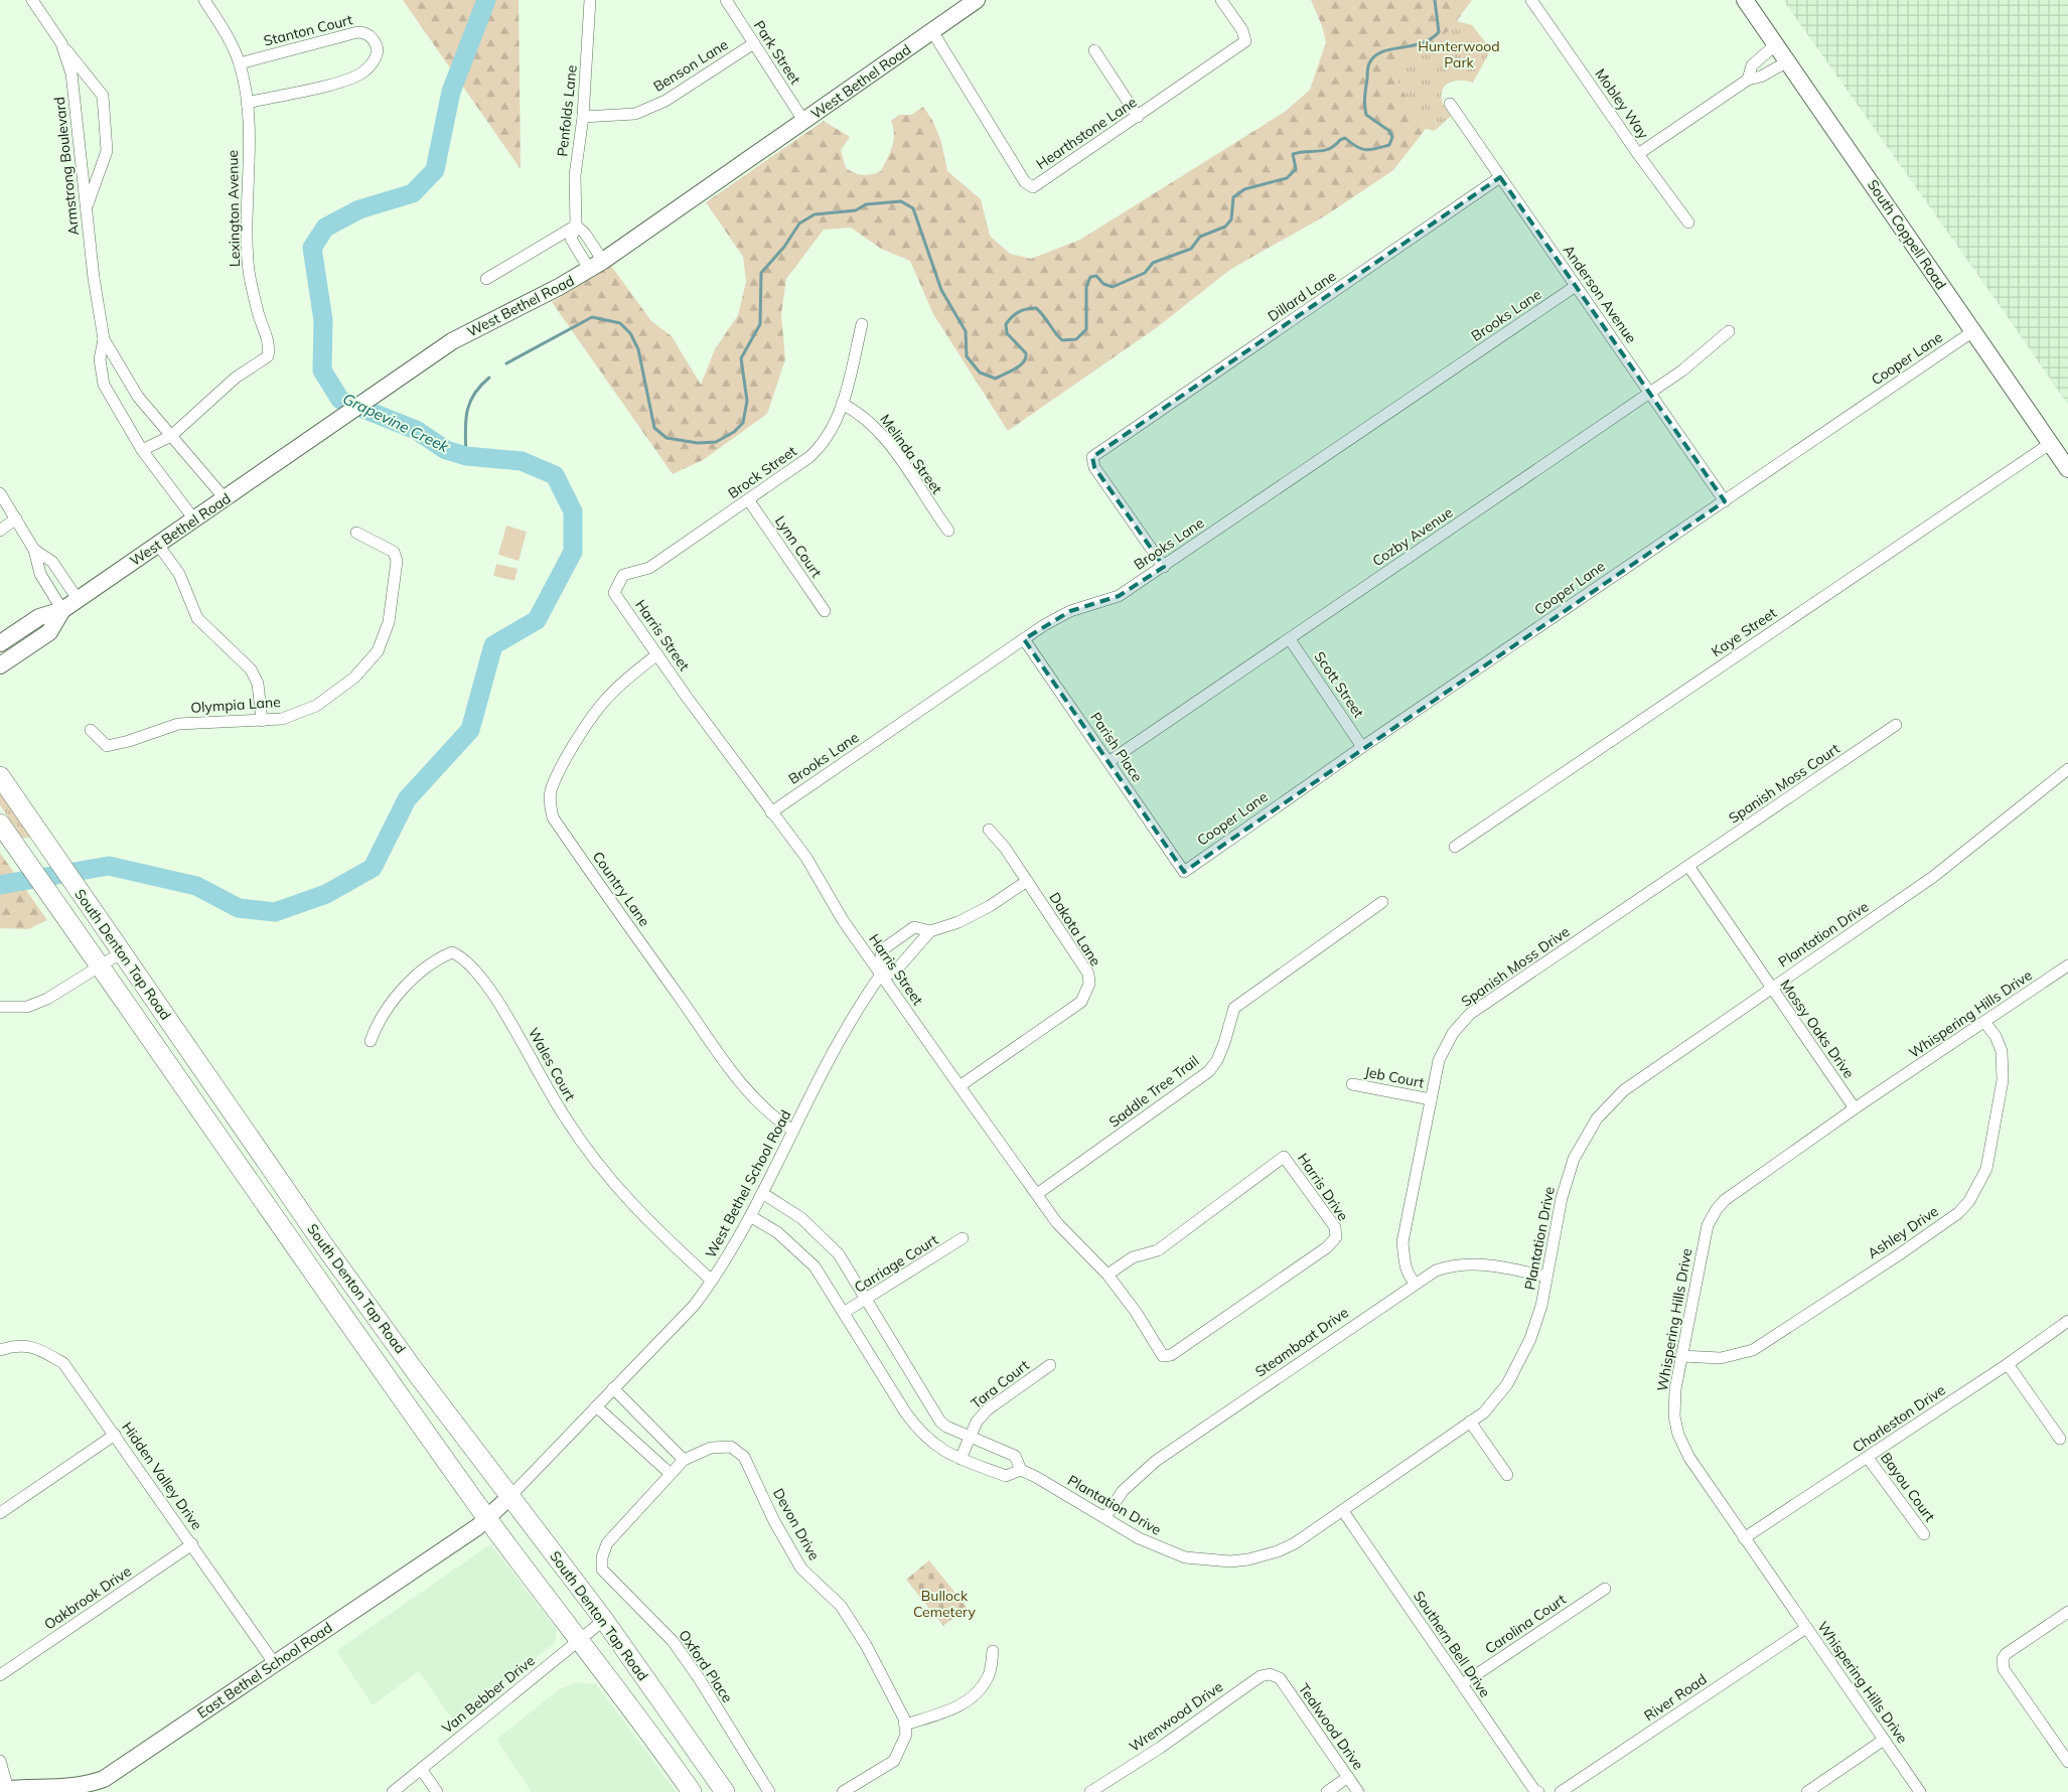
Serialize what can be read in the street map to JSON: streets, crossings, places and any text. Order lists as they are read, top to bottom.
{
  "streets": {
    "main road": [
      "West Bethel Road",
      "South Coppell Road",
      "South Denton Tap Road",
      "East Bethel School Road"
    ],
    "street": [
      "Stanton Court",
      "Park Street",
      "Benson Lane",
      "Mobley Way",
      "Penfolds Lane",
      "Hearthstone Lane",
      "Armstrong Boulevard",
      "Lexington Avenue",
      "Anderson Avenue",
      "Dillard Lane",
      "Brooks Lane",
      "Cooper Lane",
      "Melinda Street",
      "Brock Street",
      "Cozby Avenue",
      "Lynn Court",
      "Kaye Street",
      "Harris Street",
      "Scott Street",
      "Olympia Lane",
      "Parish Place",
      "Spanish Moss Court",
      "Country Lane",
      "Dakota Lane",
      "Plantation Drive",
      "Spanish Moss Drive",
      "Whispering Hills Drive",
      "Mossy Oaks Drive",
      "Wales Court",
      "Jeb Court",
      "Saddle Tree Trail",
      "West Bethel School Road",
      "Harris Drive",
      "Ashley Drive",
      "Carriage Court",
      "Steamboat Drive",
      "Tara Court",
      "Charleston Drive",
      "Hidden Valley Drive",
      "Bayou Court",
      "Devon Drive",
      "Oakbrook Drive",
      "Carolina Court",
      "Southern Bell Drive",
      "Oxford Place",
      "Van Bebber Drive",
      "River Road",
      "Wrenwood Drive",
      "Tealwood Drive"
    ]
  },
  "crossings": [
    ["Stanton Court", "Lexington Avenue"],
    ["Park Street", "Benson Lane"],
    ["Park Street", "West Bethel Road"],
    ["Benson Lane", "Penfolds Lane"],
    ["West Bethel Road", "Penfolds Lane"],
    ["West Bethel Road", "Hearthstone Lane"],
    ["West Bethel Road", "Armstrong Boulevard"],
    ["Armstrong Boulevard", "Lexington Avenue"],
    ["South Coppell Road", "Cooper Lane"],
    ["South Coppell Road", "Kaye Street"],
    ["Anderson Avenue", "Dillard Lane"],
    ["Anderson Avenue", "Brooks Lane"],
    ["Anderson Avenue", "Cooper Lane"],
    ["Anderson Avenue", "Cozby Avenue"],
    ["Dillard Lane", "Brooks Lane"],
    ["Brooks Lane", "Harris Street"],
    ["Brooks Lane", "Parish Place"],
    ["Cooper Lane", "Scott Street"],
    ["Cooper Lane", "Parish Place"],
    ["Melinda Street", "Brock Street"],
    ["Brock Street", "Lynn Court"],
    ["Brock Street", "Harris Street"],
    ["Cozby Avenue", "Scott Street"],
    ["Cozby Avenue", "Parish Place"],
    ["Harris Street", "Country Lane"],
    ["Harris Street", "Dakota Lane"],
    ["Harris Street", "Saddle Tree Trail"],
    ["Harris Street", "West Bethel School Road"],
    ["Harris Street", "Harris Drive"],
    ["Spanish Moss Court", "Spanish Moss Drive"],
    ["Spanish Moss Court", "Mossy Oaks Drive"],
    ["Country Lane", "West Bethel School Road"],
    ["Plantation Drive", "Mossy Oaks Drive"],
    ["Plantation Drive", "West Bethel School Road"],
    ["Plantation Drive", "Carriage Court"],
    ["Plantation Drive", "Steamboat Drive"],
    ["Plantation Drive", "Tara Court"],
    ["Plantation Drive", "Southern Bell Drive"],
    ["South Denton Tap Road", "West Bethel School Road"],
    ["South Denton Tap Road", "East Bethel School Road"],
    ["South Denton Tap Road", "Van Bebber Drive"],
    ["Spanish Moss Drive", "Mossy Oaks Drive"],
    ["Spanish Moss Drive", "Jeb Court"],
    ["Spanish Moss Drive", "Steamboat Drive"],
    ["Whispering Hills Drive", "Mossy Oaks Drive"],
    ["Whispering Hills Drive", "Ashley Drive"],
    ["Whispering Hills Drive", "Charleston Drive"],
    ["Whispering Hills Drive", "River Road"],
    ["Wales Court", "West Bethel School Road"],
    ["West Bethel School Road", "East Bethel School Road"],
    ["Charleston Drive", "Bayou Court"],
    ["Hidden Valley Drive", "Oakbrook Drive"],
    ["Hidden Valley Drive", "East Bethel School Road"],
    ["Carolina Court", "Southern Bell Drive"],
    ["Wrenwood Drive", "Tealwood Drive"]
  ],
  "water": ["Grapevine Creek"],
  "parks": ["Hunterwood Park", "Bullock Cemetery"]
}
